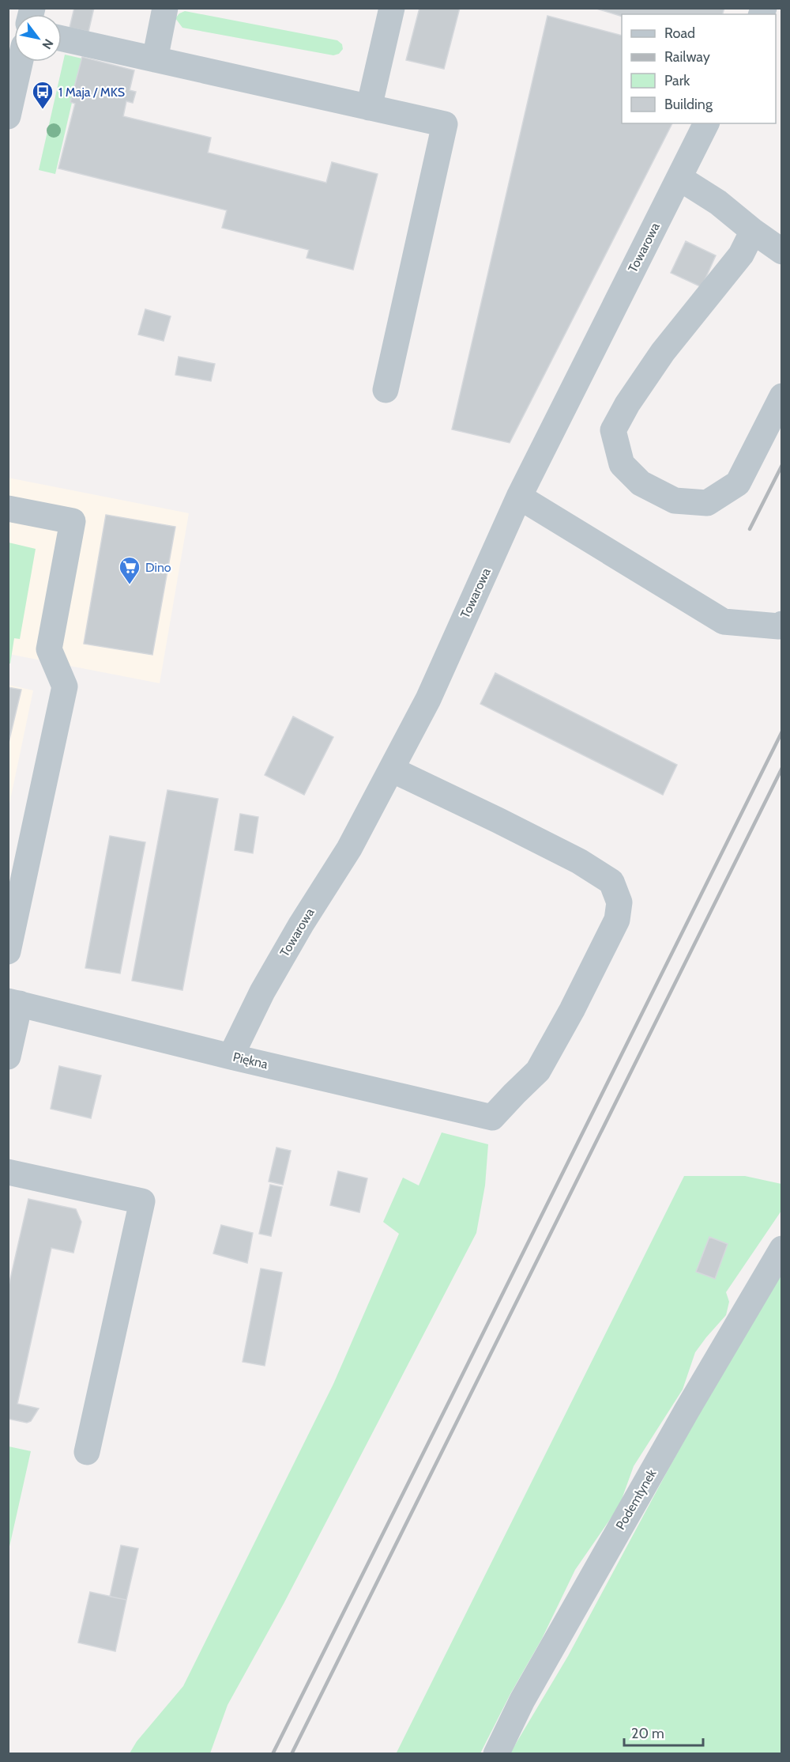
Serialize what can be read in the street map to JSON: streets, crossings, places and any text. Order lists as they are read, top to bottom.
{
  "streets": {
    "street": ["Towarowa", "Piękna", "Podemłynek"]
  },
  "crossings": [
    ["Towarowa", "Piękna"]
  ],
  "places": {
    "bus stop": ["1 Maja / MKS"],
    "supermarket": ["Dino"]
  },
  "legend": [
    "Road",
    "Railway",
    "Park",
    "Building"
  ],
  "scale_bar": "20 m",
  "north": "bottom right"
}
